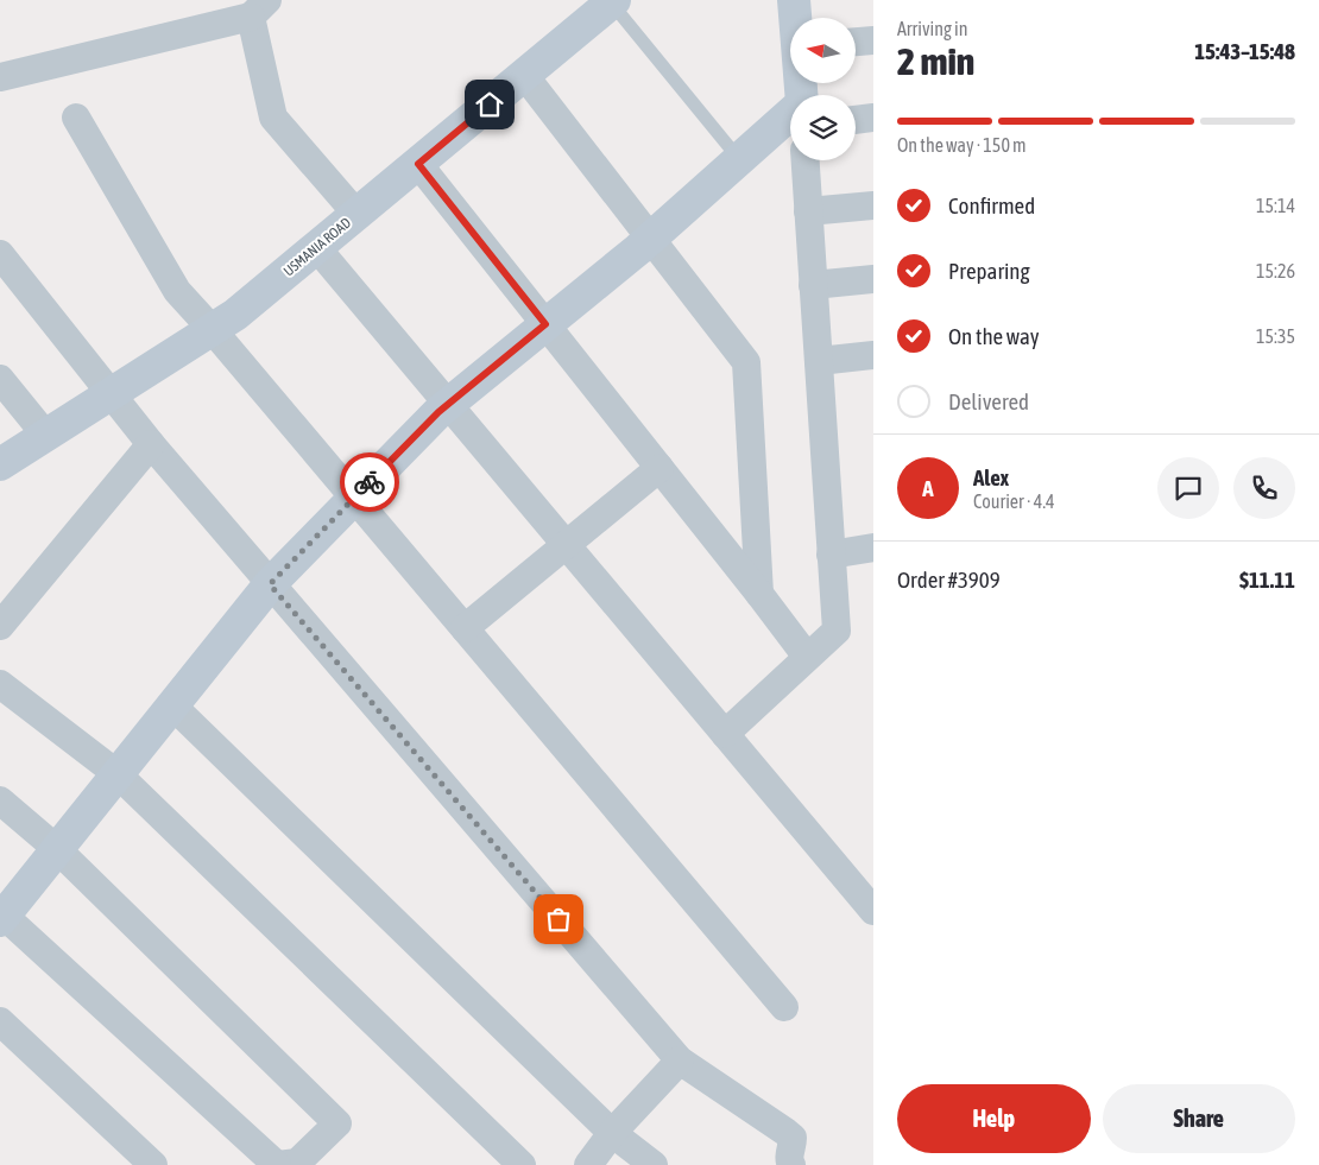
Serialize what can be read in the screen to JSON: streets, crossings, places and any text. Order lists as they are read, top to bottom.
{
  "streets": {
    "street": ["USMANIA ROAD"]
  },
  "north": "left",
  "page": {
    "heading": ["2 min", "Arriving in", "15:43–15:48"],
    "panel": [
      "Alex",
      "Courier · 4.4",
      "Order #3909",
      "$11.11"
    ],
    "bar": "On the way · 150 m",
    "list": [
      ["Confirmed", "15:14"],
      ["Preparing", "15:26"],
      ["On the way", "15:35"],
      "Delivered"
    ],
    "round": "A",
    "buttons": ["Help", "Share"]
  }
}
